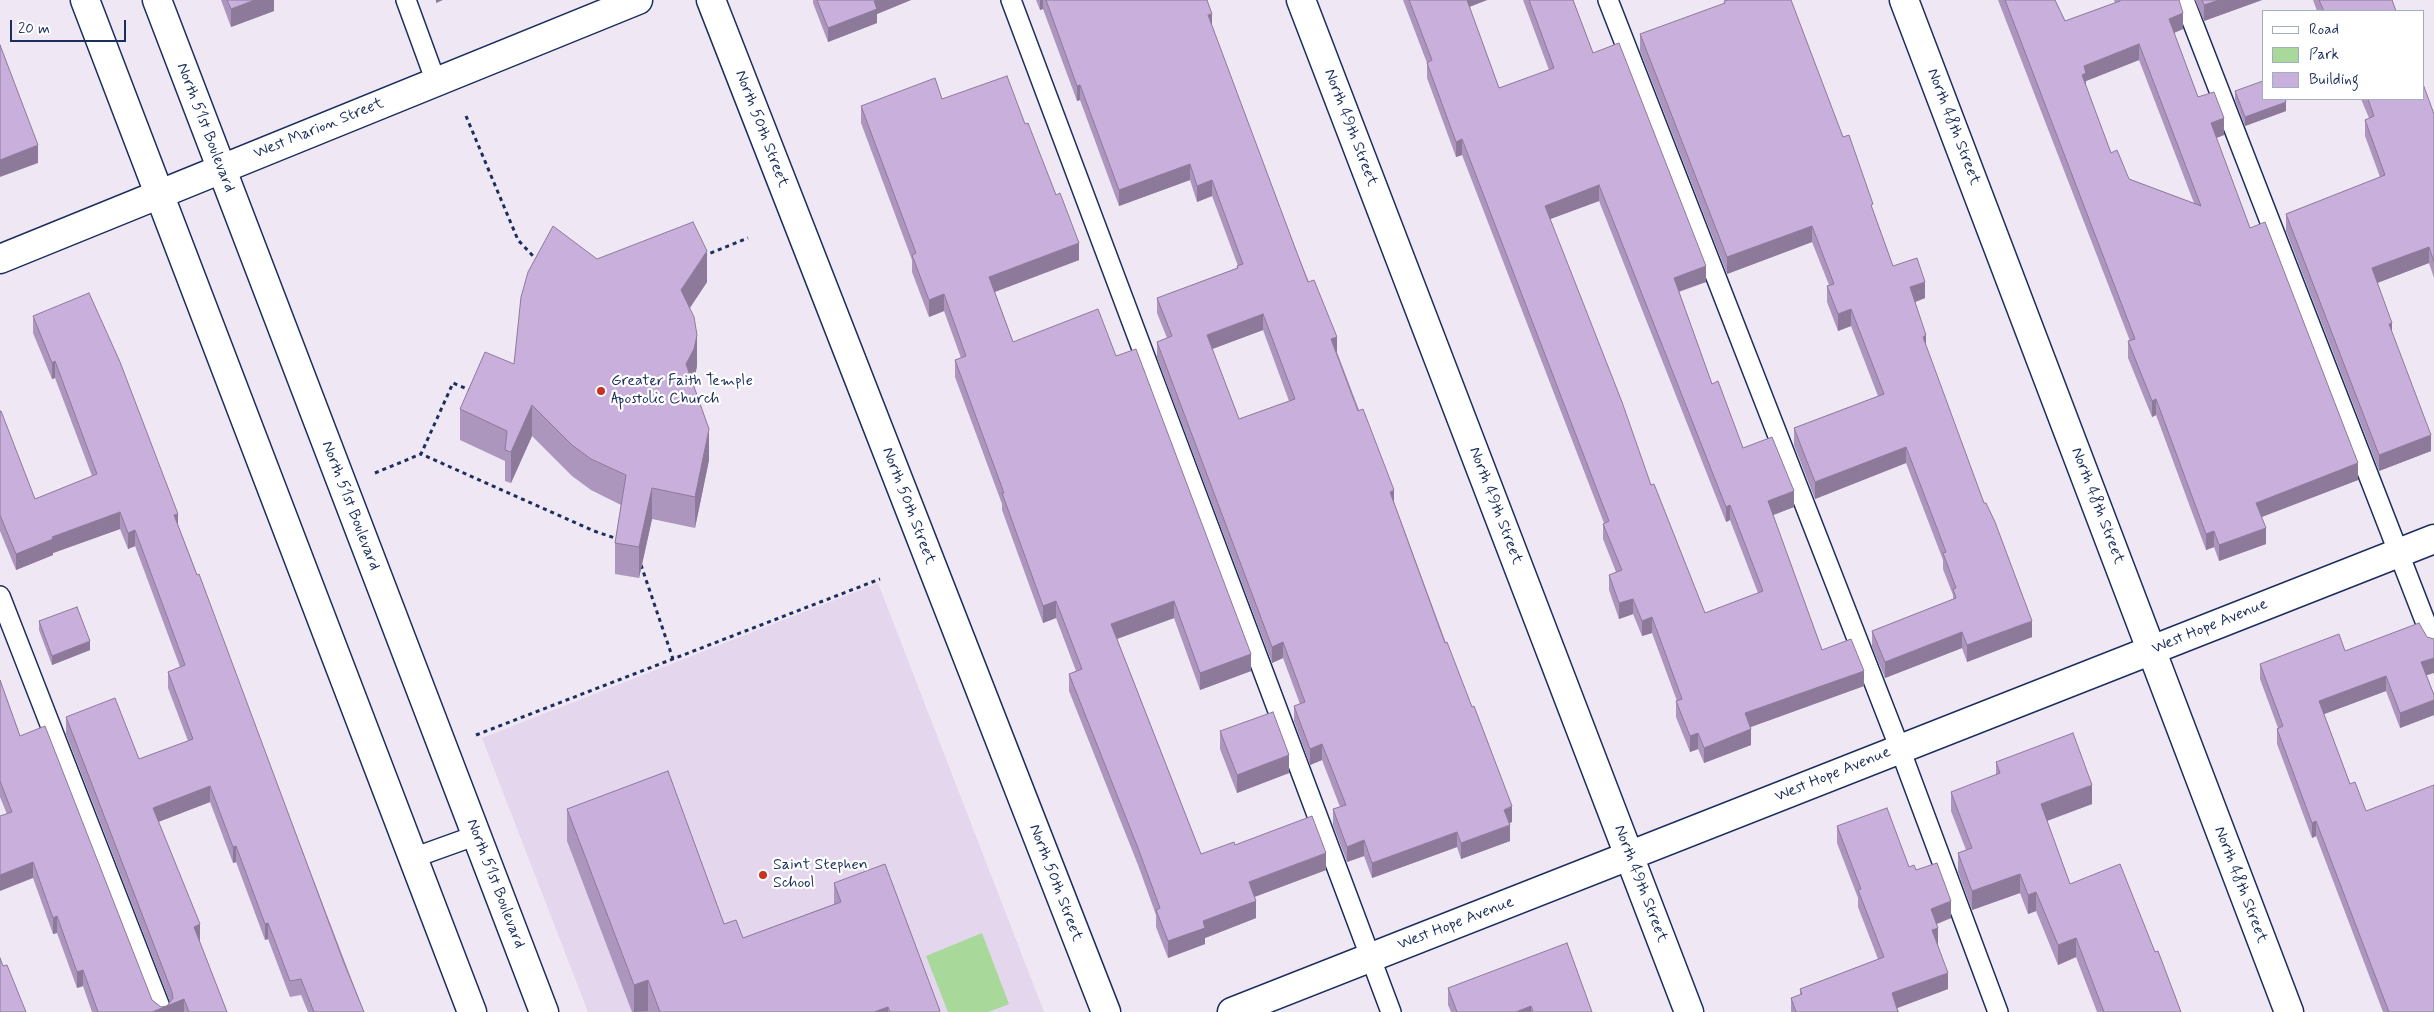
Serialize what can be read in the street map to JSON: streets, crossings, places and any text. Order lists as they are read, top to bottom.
{
  "streets": {
    "street": [
      "North 48th Street",
      "North 51st Boulevard",
      "North 49th Street",
      "West Marion Street",
      "North 50th Street",
      "West Hope Avenue"
    ]
  },
  "crossings": [
    ["North 48th Street", "West Hope Avenue"],
    ["North 51st Boulevard", "West Marion Street"],
    ["North 49th Street", "West Hope Avenue"]
  ],
  "places": ["Greater Faith Temple Apostolic Church", "Saint Stephen School"],
  "legend": ["Road", "Park", "Building"],
  "scale_bar": "20 m"
}
